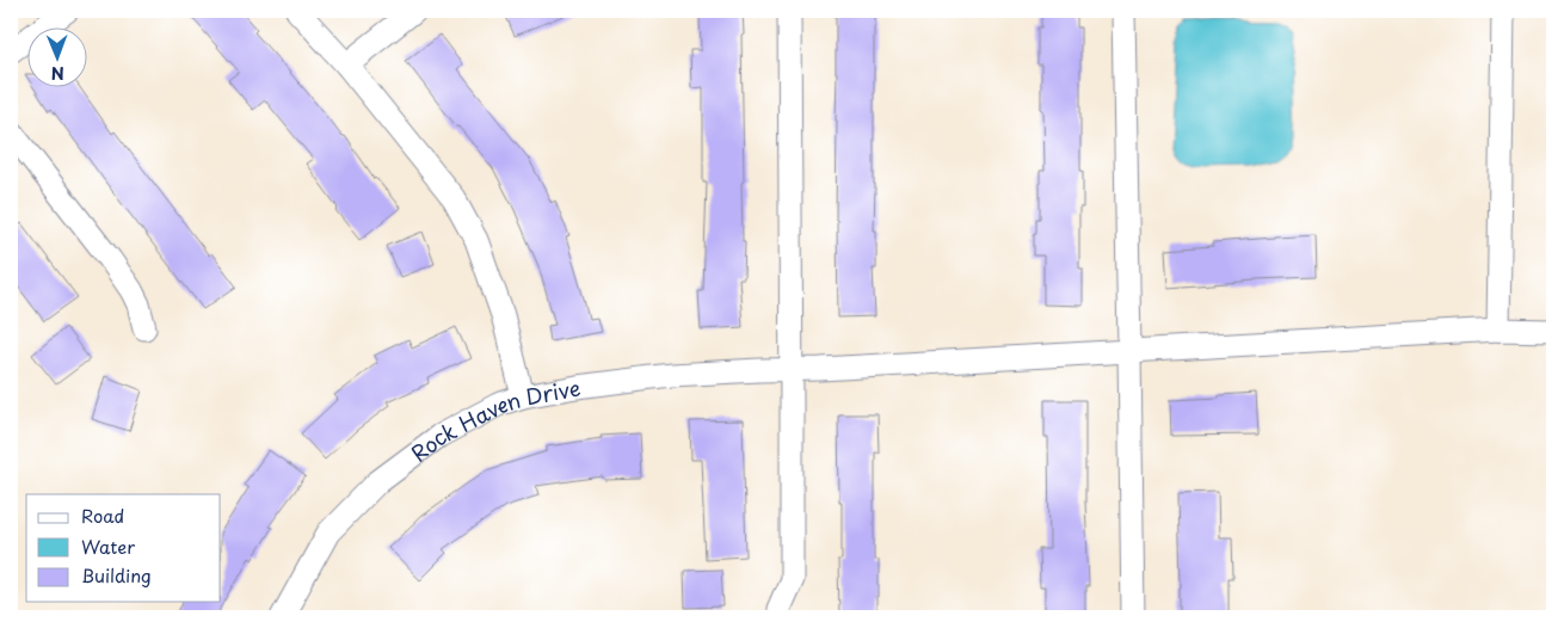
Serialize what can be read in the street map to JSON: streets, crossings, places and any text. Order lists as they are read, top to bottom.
{
  "streets": {
    "street": ["Rock Haven Drive"]
  },
  "legend": ["Road", "Water", "Building"],
  "north": "bottom"
}
